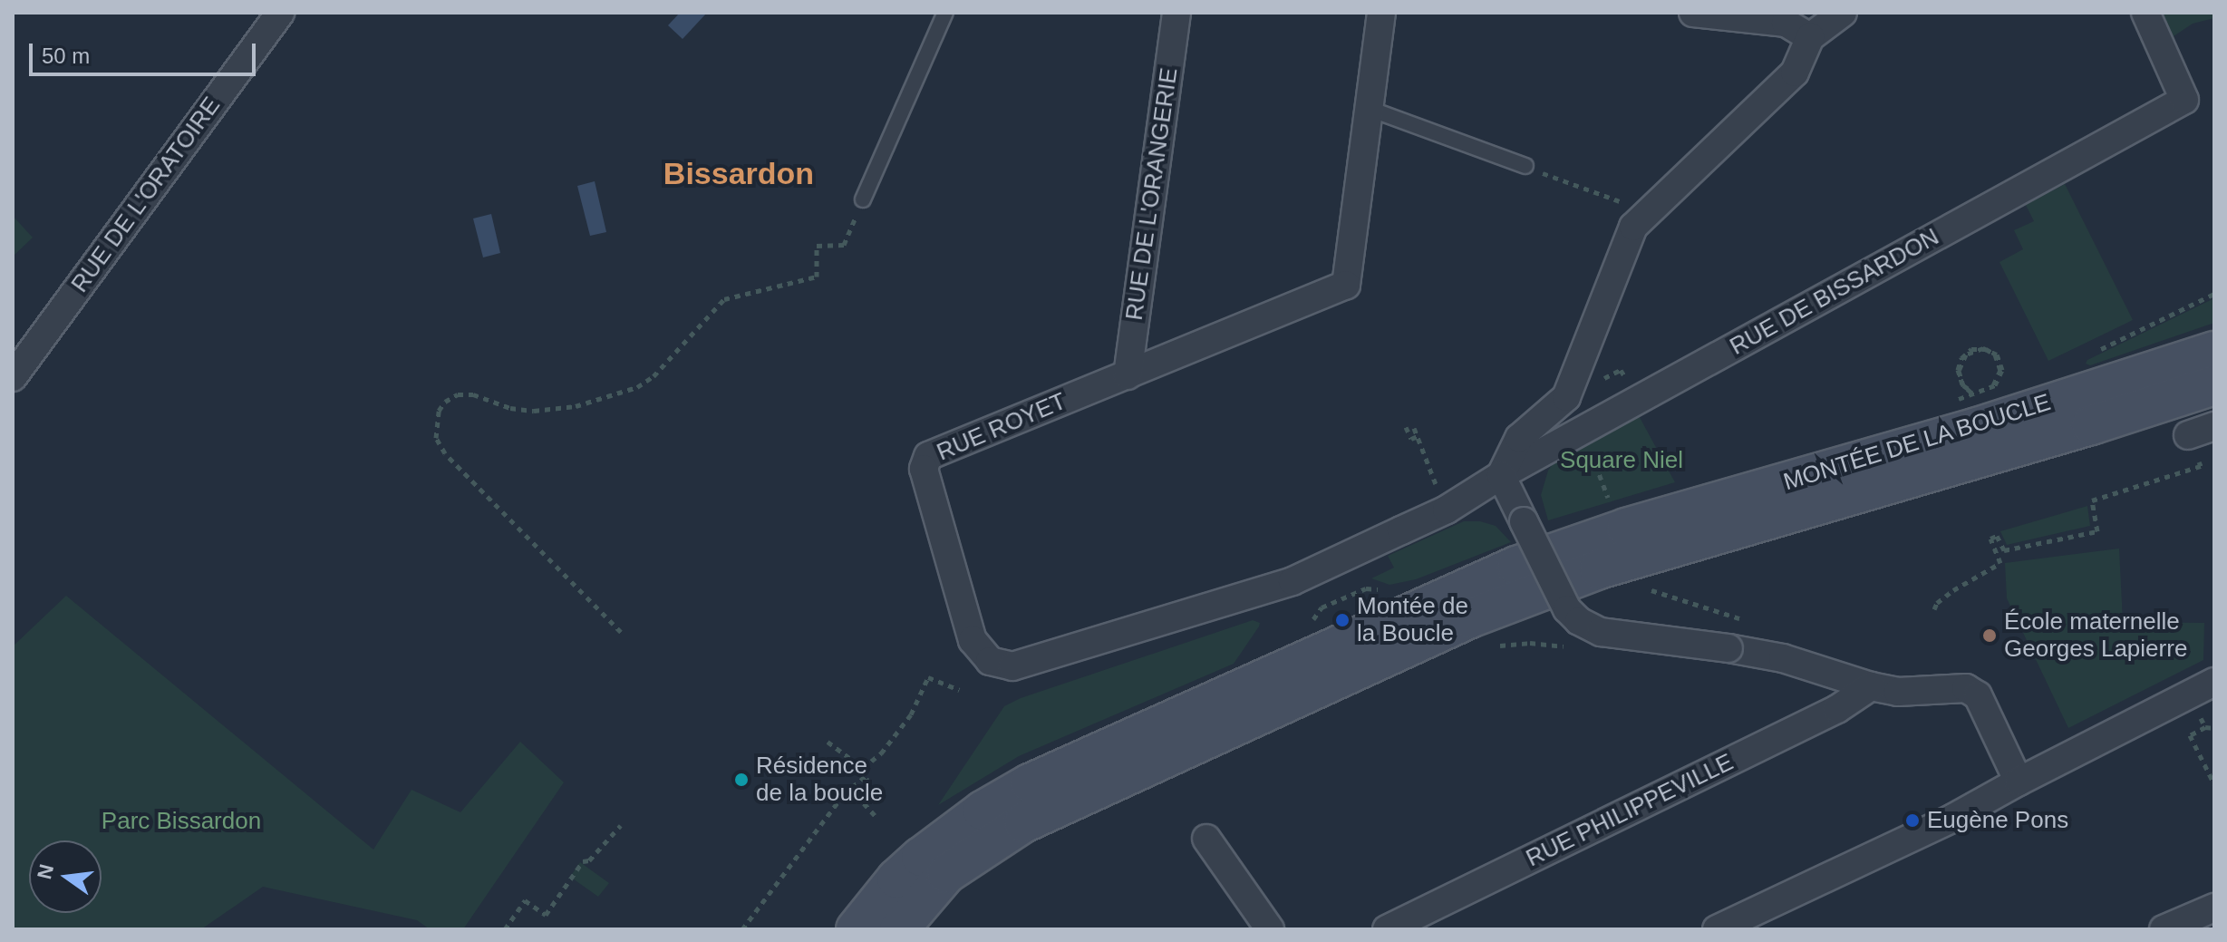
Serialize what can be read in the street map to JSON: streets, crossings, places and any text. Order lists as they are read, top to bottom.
{
  "streets": {
    "main road": ["MONTÉE DE LA BOUCLE"],
    "street": [
      "RUE DE L'ORANGERIE",
      "RUE DE L'ORATOIRE",
      "RUE DE BISSARDON",
      "RUE ROYET",
      "RUE PHILIPPEVILLE"
    ]
  },
  "crossings": [
    ["RUE DE L'ORANGERIE", "RUE ROYET"],
    ["RUE DE BISSARDON", "RUE ROYET"]
  ],
  "districts": ["Bissardon"],
  "parks": ["Square Niel", "Parc Bissardon"],
  "places": [
    "Montée de la Boucle",
    "École maternelle Georges Lapierre",
    "Résidence de la boucle",
    "Eugène Pons"
  ],
  "scale_bar": "50 m",
  "north": "left"
}
